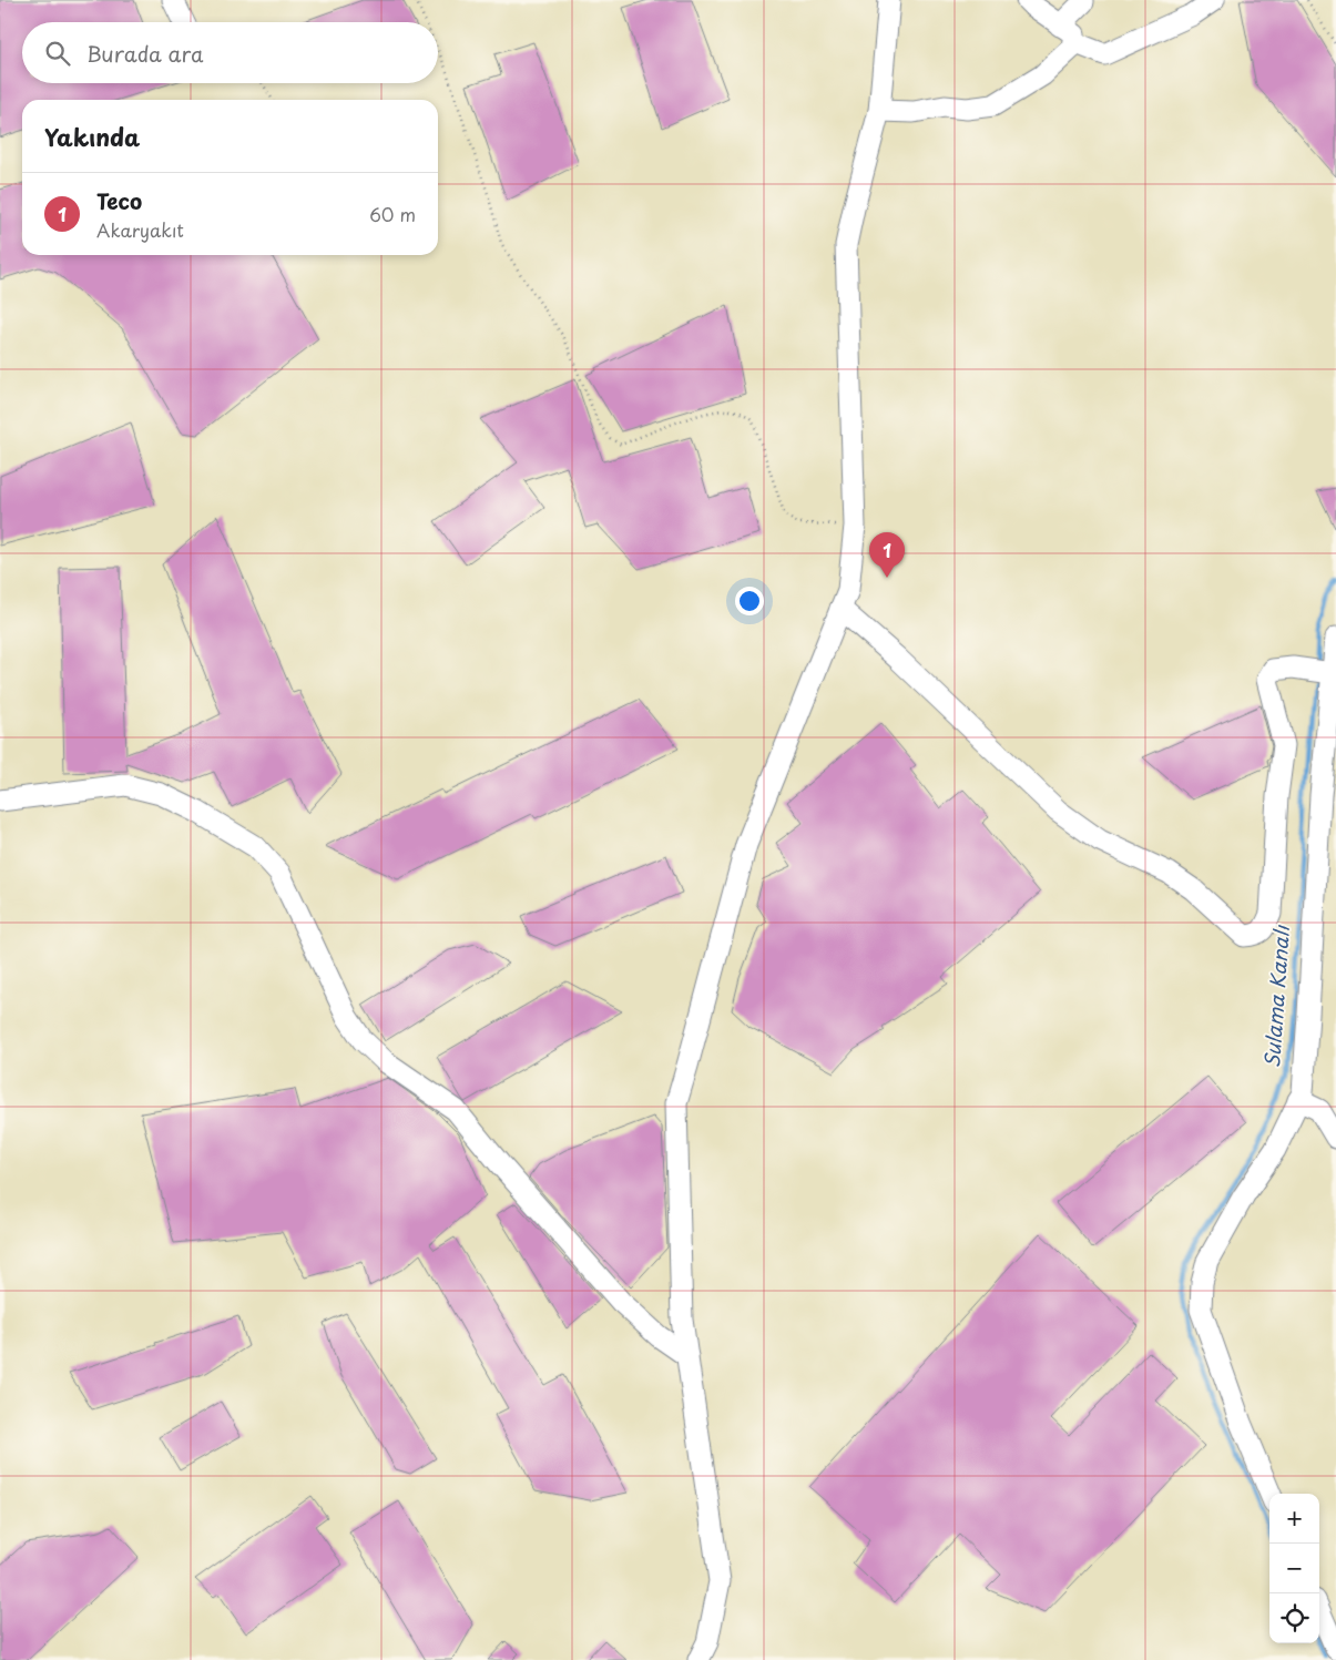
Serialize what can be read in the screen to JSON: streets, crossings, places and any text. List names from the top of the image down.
{
  "water": ["Sulama Kanalı"],
  "page": {
    "search": "Burada ara",
    "heading": "Yakında",
    "list": [
      {
        "mark": "1",
        "name": "Teco",
        "note": "Akaryakıt",
        "value": "60 m"
      }
    ],
    "pins": "1",
    "map_buttons": ["+", "−"]
  }
}
